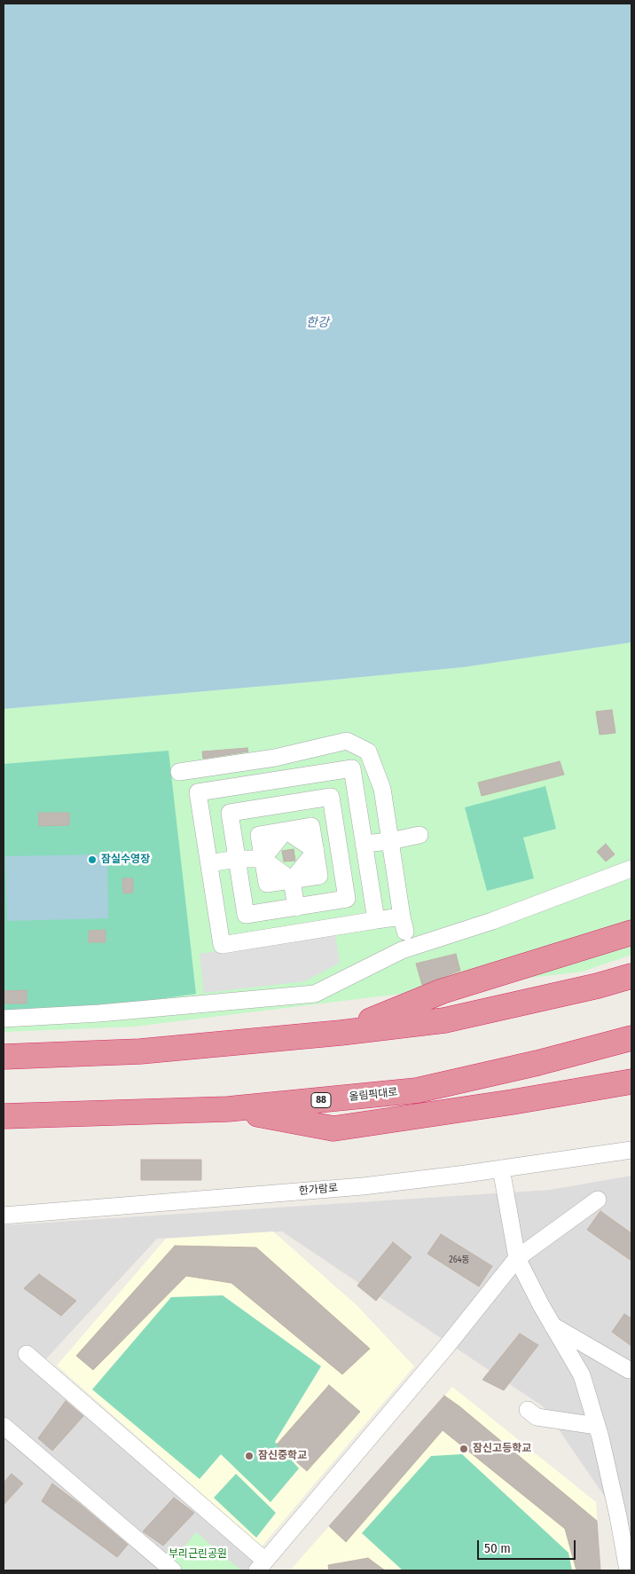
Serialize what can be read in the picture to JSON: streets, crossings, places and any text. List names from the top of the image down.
{
  "streets": {
    "highway": ["올림픽대로", "88"],
    "street": ["한가람로"]
  },
  "water": ["한강"],
  "parks": ["부리근린공원"],
  "places": ["잠실수영장", "잠신고등학교", "잠신중학교"],
  "house_numbers": ["264동"],
  "scale_bar": "50 m"
}
